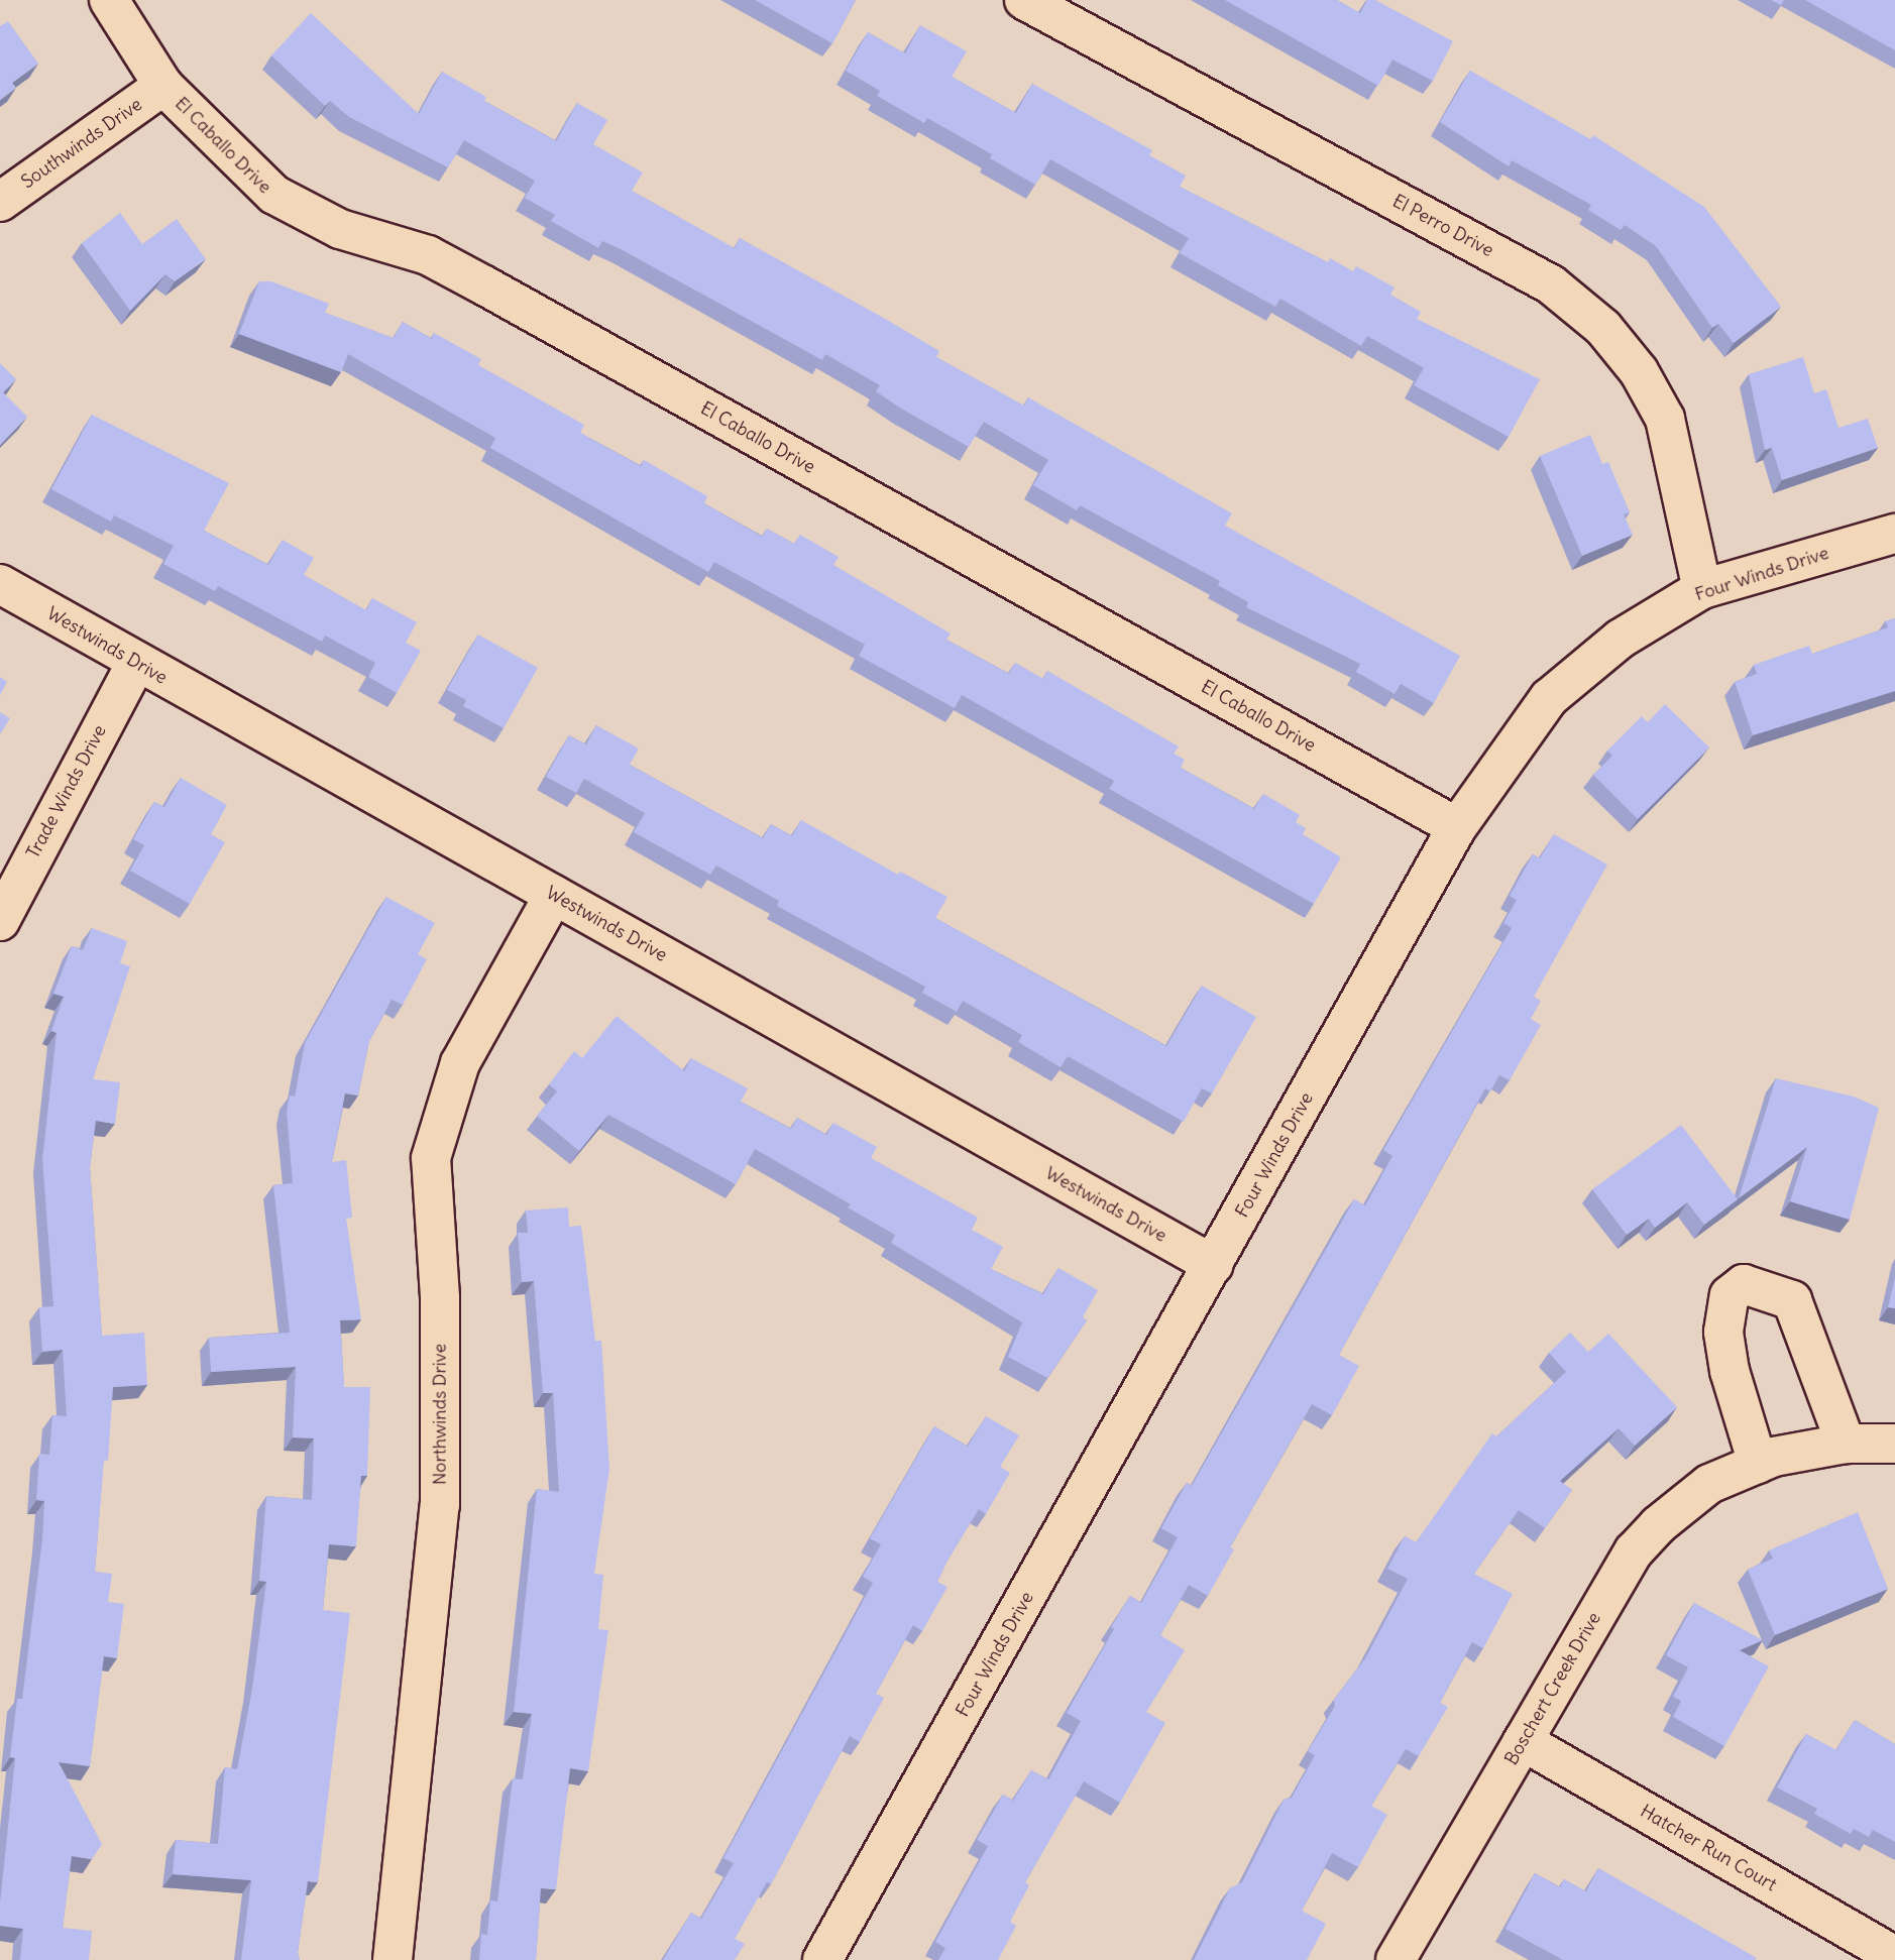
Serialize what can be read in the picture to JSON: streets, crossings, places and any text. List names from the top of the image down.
{
  "streets": {
    "street": [
      "Southwinds Drive",
      "El Caballo Drive",
      "El Perro Drive",
      "Four Winds Drive",
      "Westwinds Drive",
      "Trade Winds Drive",
      "Northwinds Drive",
      "Boschert Creek Drive",
      "Hatcher Run Court"
    ]
  },
  "crossings": [
    ["Southwinds Drive", "El Caballo Drive"],
    ["El Caballo Drive", "Four Winds Drive"],
    ["El Perro Drive", "Four Winds Drive"],
    ["Four Winds Drive", "Westwinds Drive"],
    ["Westwinds Drive", "Trade Winds Drive"],
    ["Westwinds Drive", "Northwinds Drive"],
    ["Boschert Creek Drive", "Hatcher Run Court"]
  ]
}
